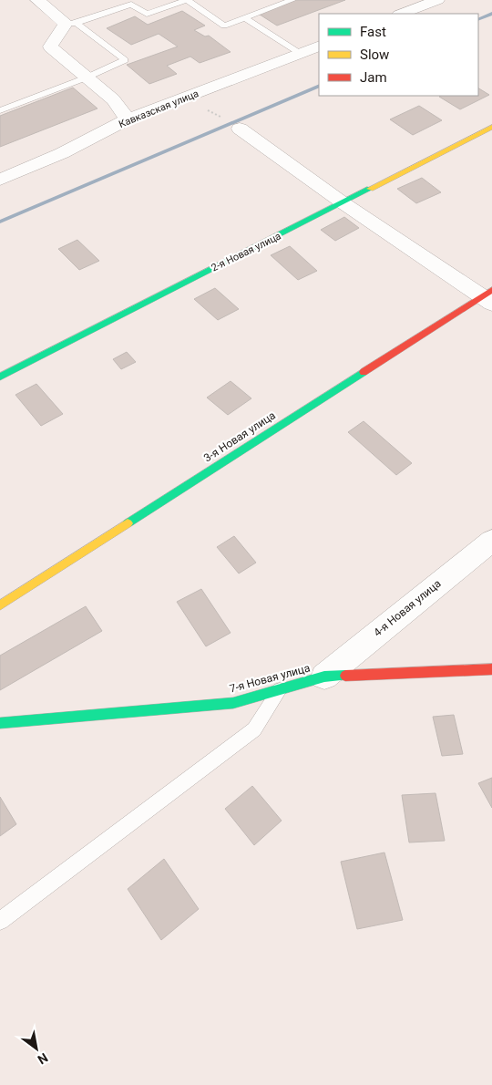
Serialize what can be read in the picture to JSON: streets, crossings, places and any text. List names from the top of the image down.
{
  "streets": {
    "street": [
      "Кавказская улица",
      "2-я Новая улица",
      "3-я Новая улица",
      "4-я Новая улица",
      "7-я Новая улица"
    ]
  },
  "crossings": [
    ["4-я Новая улица", "7-я Новая улица"]
  ],
  "legend": ["Fast", "Slow", "Jam"],
  "north": "bottom right"
}
